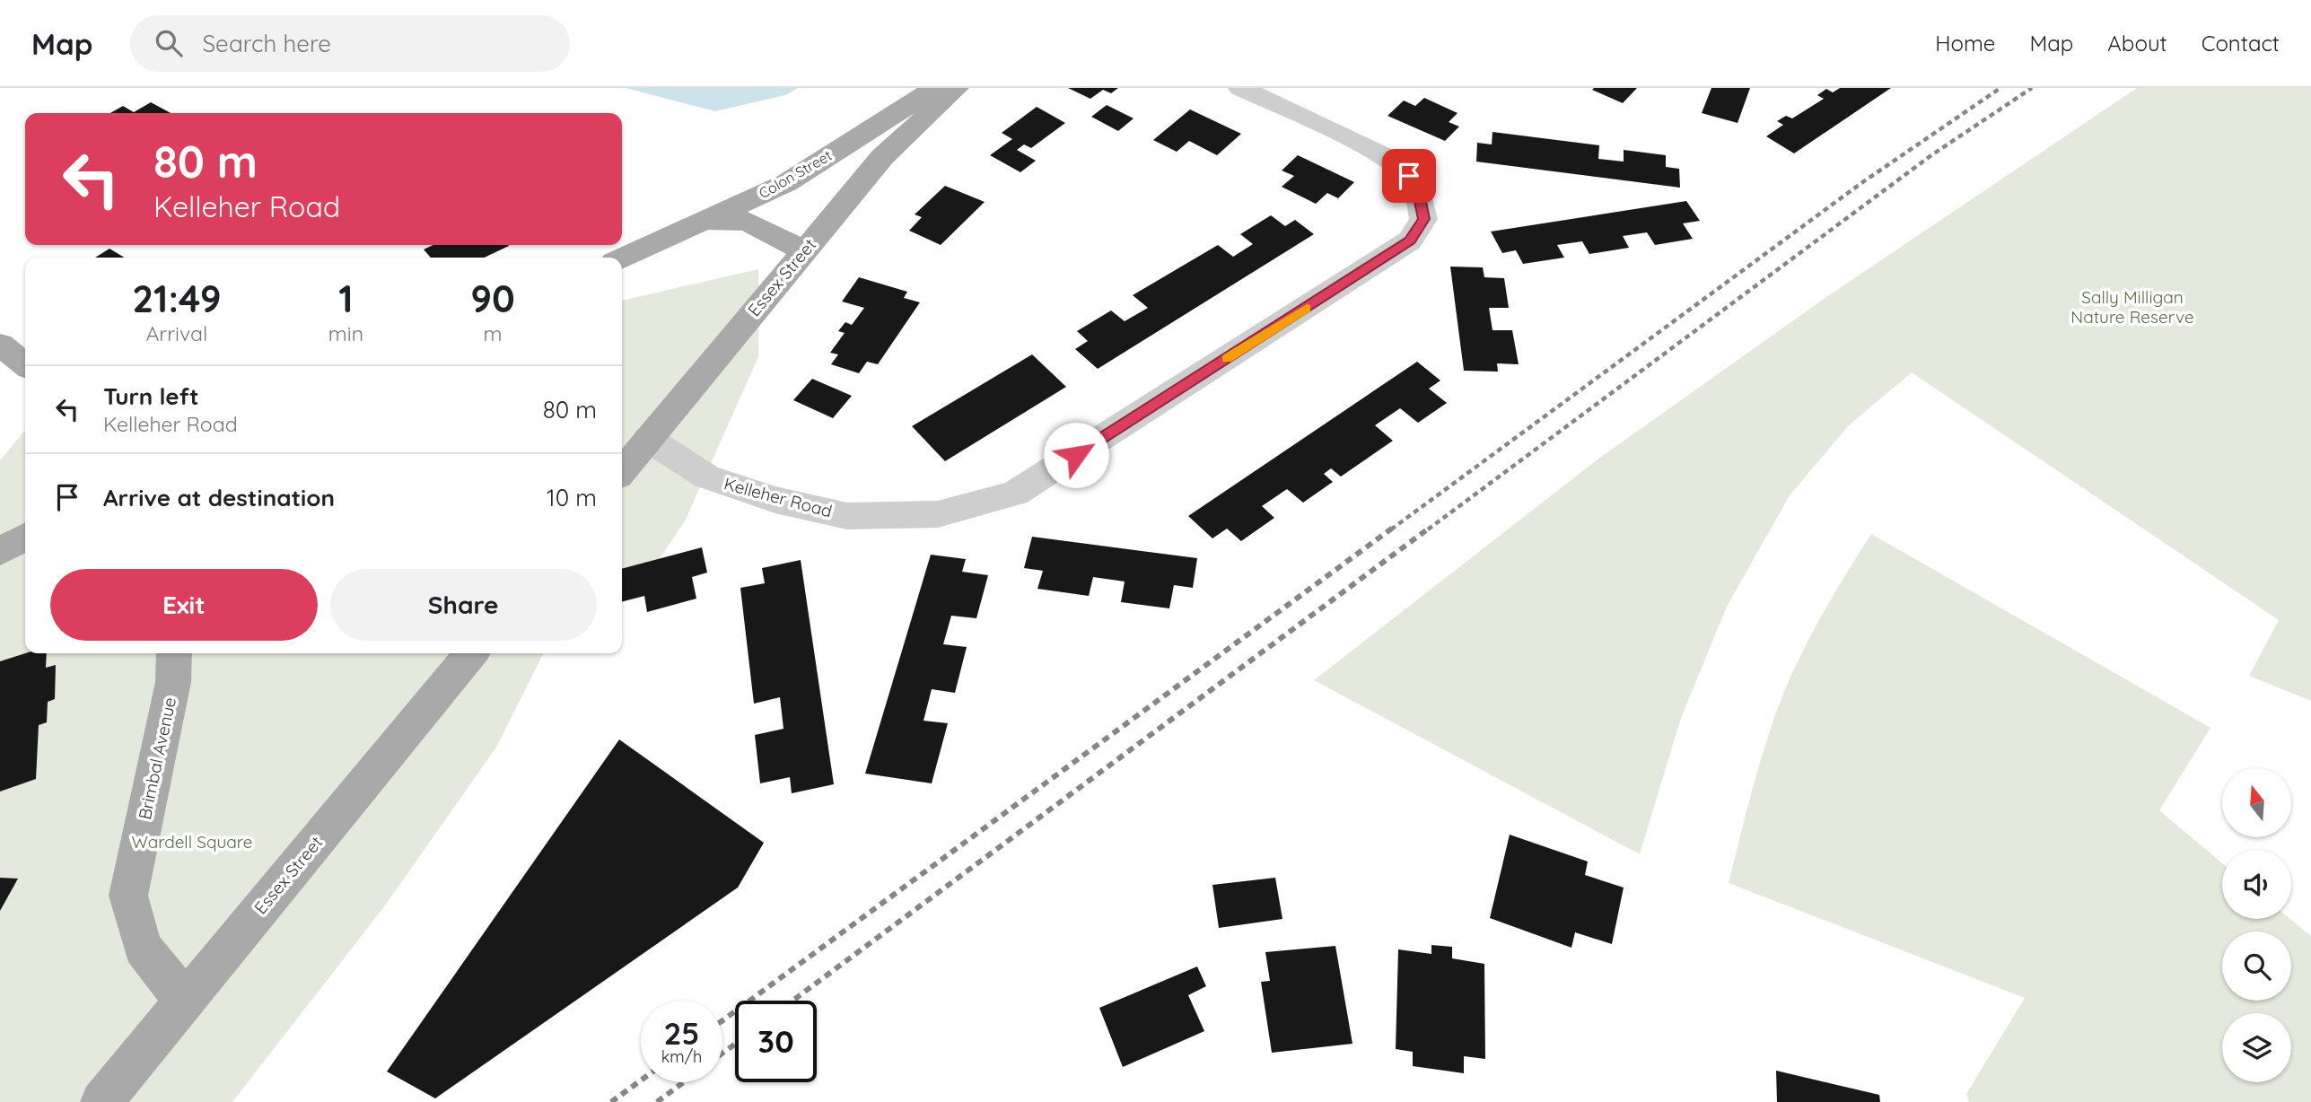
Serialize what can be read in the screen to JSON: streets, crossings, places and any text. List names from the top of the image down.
{
  "streets": {
    "main road": ["Colon Street", "Essex Street", "Brimbal Avenue"],
    "street": ["Kelleher Road"]
  },
  "crossings": [
    ["Essex Street", "Kelleher Road"],
    ["Essex Street", "Brimbal Avenue"]
  ],
  "parks": ["Sally Milligan Nature Reserve", "Wardell Square"],
  "north": "top",
  "page": {
    "header": "Map",
    "search": "Search here",
    "nav": [
      "Home",
      "Map",
      "About",
      "Contact"
    ],
    "turn": ["80 m", "Kelleher Road"],
    "eta": [
      "21:49",
      "Arrival",
      "1",
      "min",
      "90",
      "m"
    ],
    "list": [
      {
        "name": "Turn left",
        "note": "Kelleher Road",
        "value": "80 m"
      },
      {
        "name": "Arrive at destination",
        "value": "10 m"
      }
    ],
    "buttons": ["Exit", "Share"],
    "speed": "25 km/h",
    "limit": "30"
  }
}
